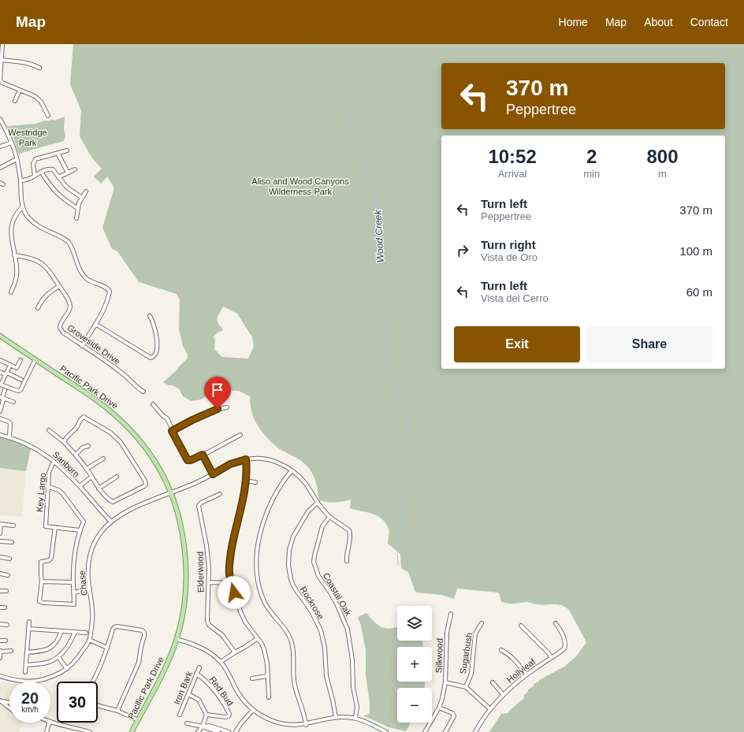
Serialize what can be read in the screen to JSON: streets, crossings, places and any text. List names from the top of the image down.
{
  "streets": {
    "main road": ["Pacific Park Drive"],
    "street": [
      "Groveside Drive",
      "Sanborn",
      "Key Largo",
      "Elderwood",
      "Chase",
      "Coastal Oak",
      "Rockrose",
      "Sugarbush",
      "Silkwood",
      "Hollyleaf",
      "Iron Bark",
      "Red Bud"
    ]
  },
  "crossings": [
    ["Pacific Park Drive", "Chase"],
    ["Sanborn", "Key Largo"],
    ["Sanborn", "Chase"],
    ["Chase", "Coastal Oak"],
    ["Chase", "Rockrose"],
    ["Iron Bark", "Red Bud"]
  ],
  "water": ["Wood Creek"],
  "parks": ["Westridge Park", "Aliso and Wood Canyons Wilderness Park"],
  "page": {
    "header": "Map",
    "nav": [
      "Home",
      "Map",
      "About",
      "Contact"
    ],
    "turn": ["370 m", "Peppertree"],
    "eta": [
      "10:52",
      "Arrival",
      "2",
      "min",
      "800",
      "m"
    ],
    "list": [
      {
        "name": "Turn left",
        "note": "Peppertree",
        "value": "370 m"
      },
      {
        "name": "Turn right",
        "note": "Vista de Oro",
        "value": "100 m"
      },
      {
        "name": "Turn left",
        "note": "Vista del Cerro",
        "value": "60 m"
      }
    ],
    "buttons": ["Exit", "Share"],
    "map_buttons": ["+", "−"],
    "speed": "20 km/h",
    "limit": "30"
  }
}
